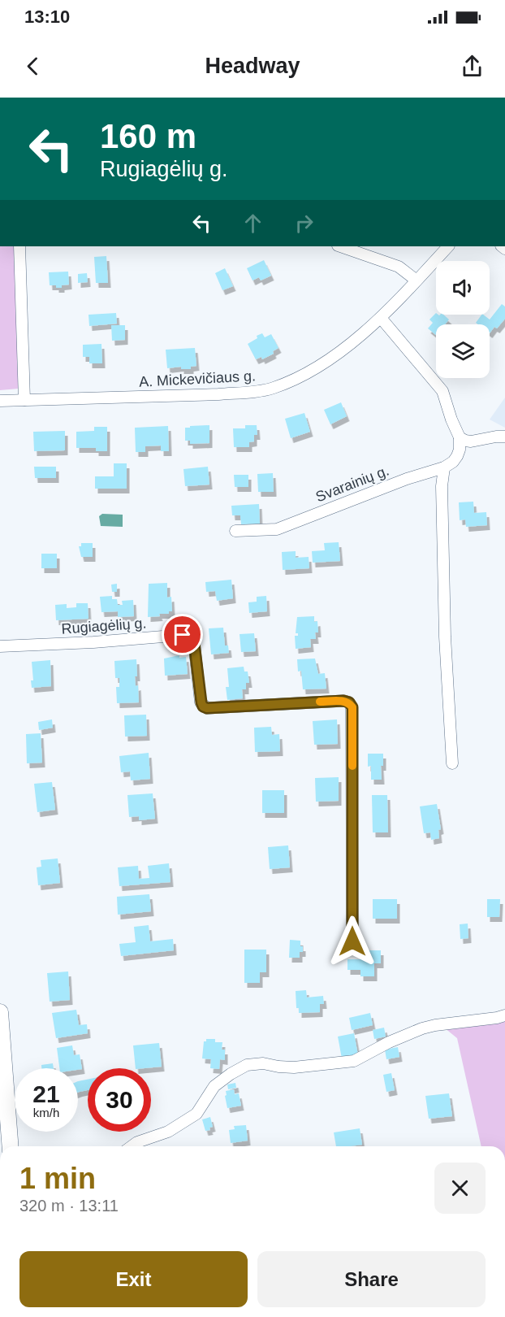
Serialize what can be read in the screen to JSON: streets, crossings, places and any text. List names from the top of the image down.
{
  "streets": {
    "street": ["A. Mickevičiaus g.", "Svarainių g.", "Rugiagėlių g."]
  },
  "page": {
    "status": "13:10",
    "header": "Headway",
    "turn": ["160 m", "Rugiagėlių g."],
    "speed": "21 km/h",
    "limit": "30",
    "heading": ["1 min", "320 m · 13:11"],
    "buttons": ["Exit", "Share"]
  }
}
